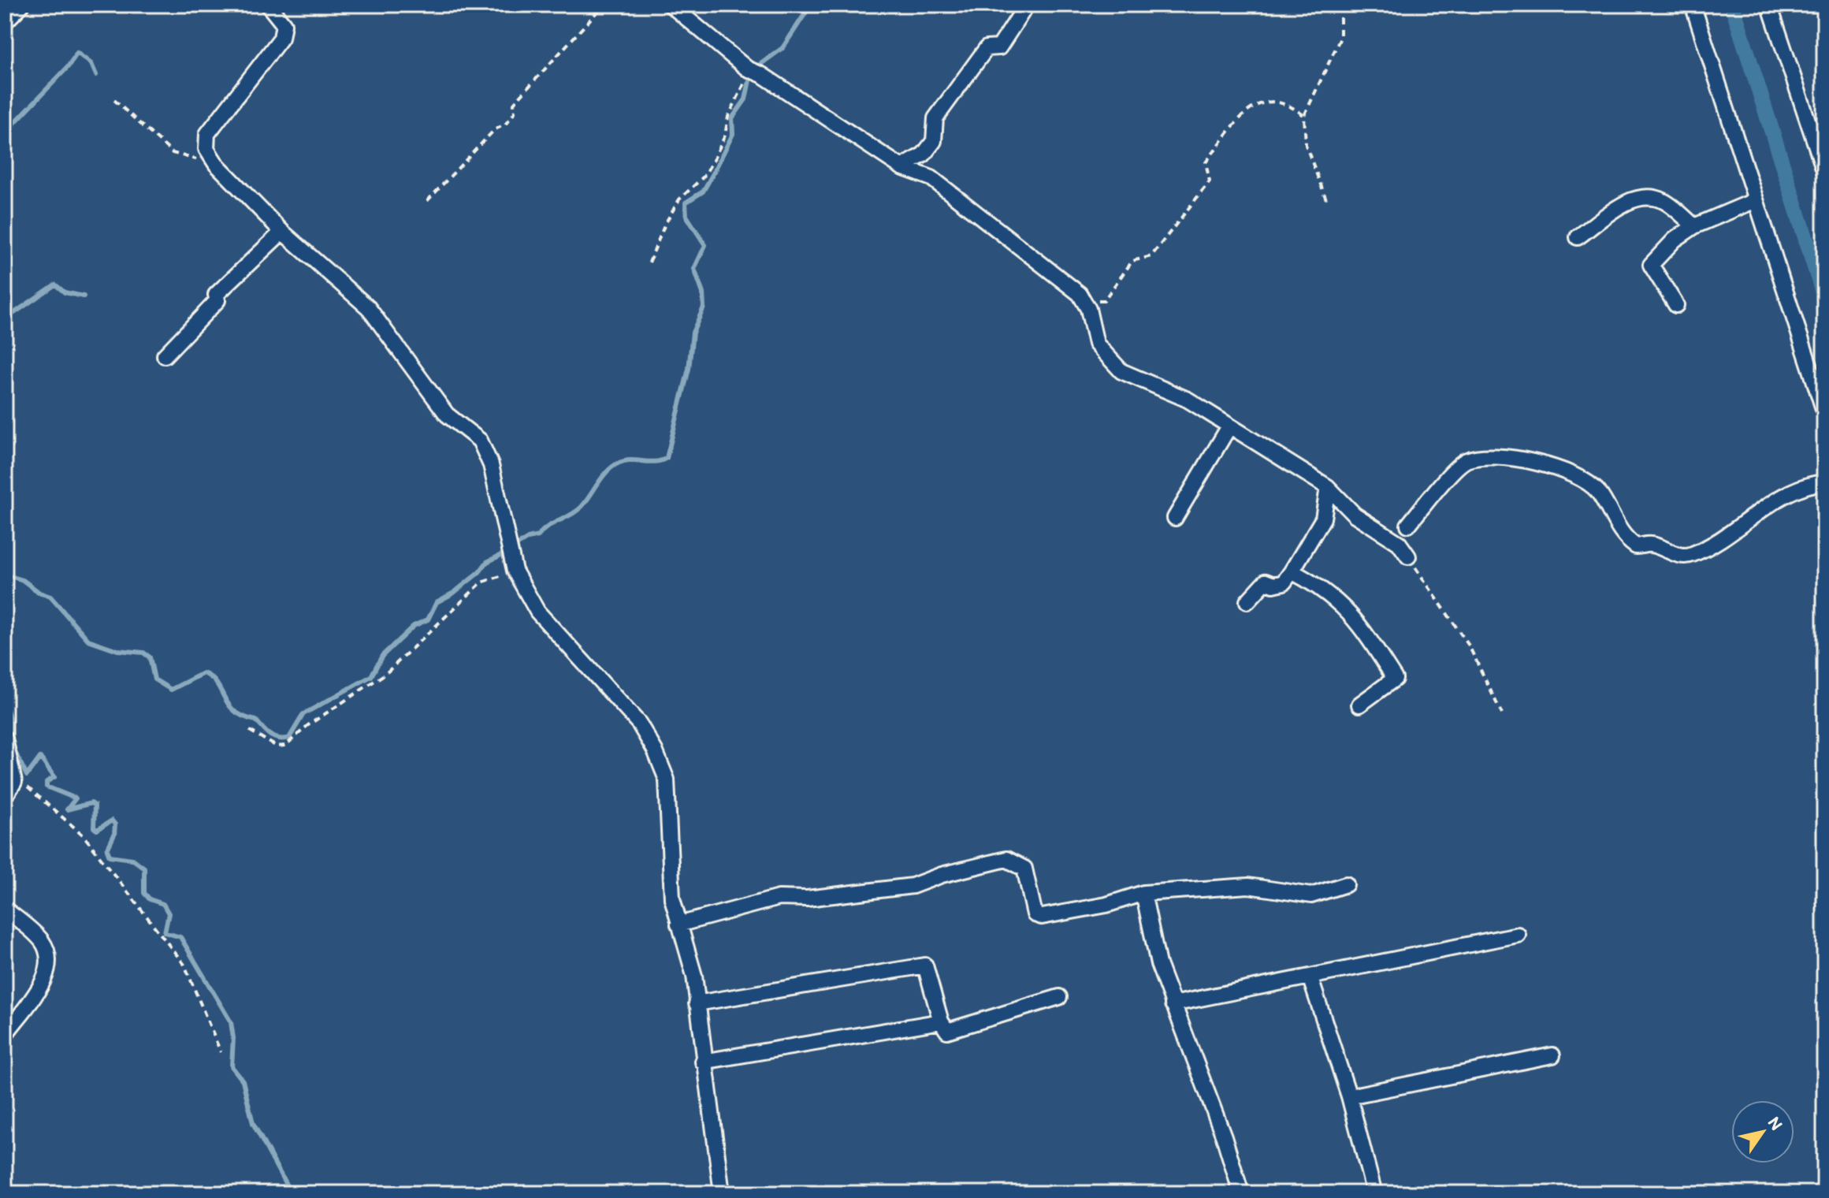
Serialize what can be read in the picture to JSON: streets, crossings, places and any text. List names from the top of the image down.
{
  "north": "top right"
}
